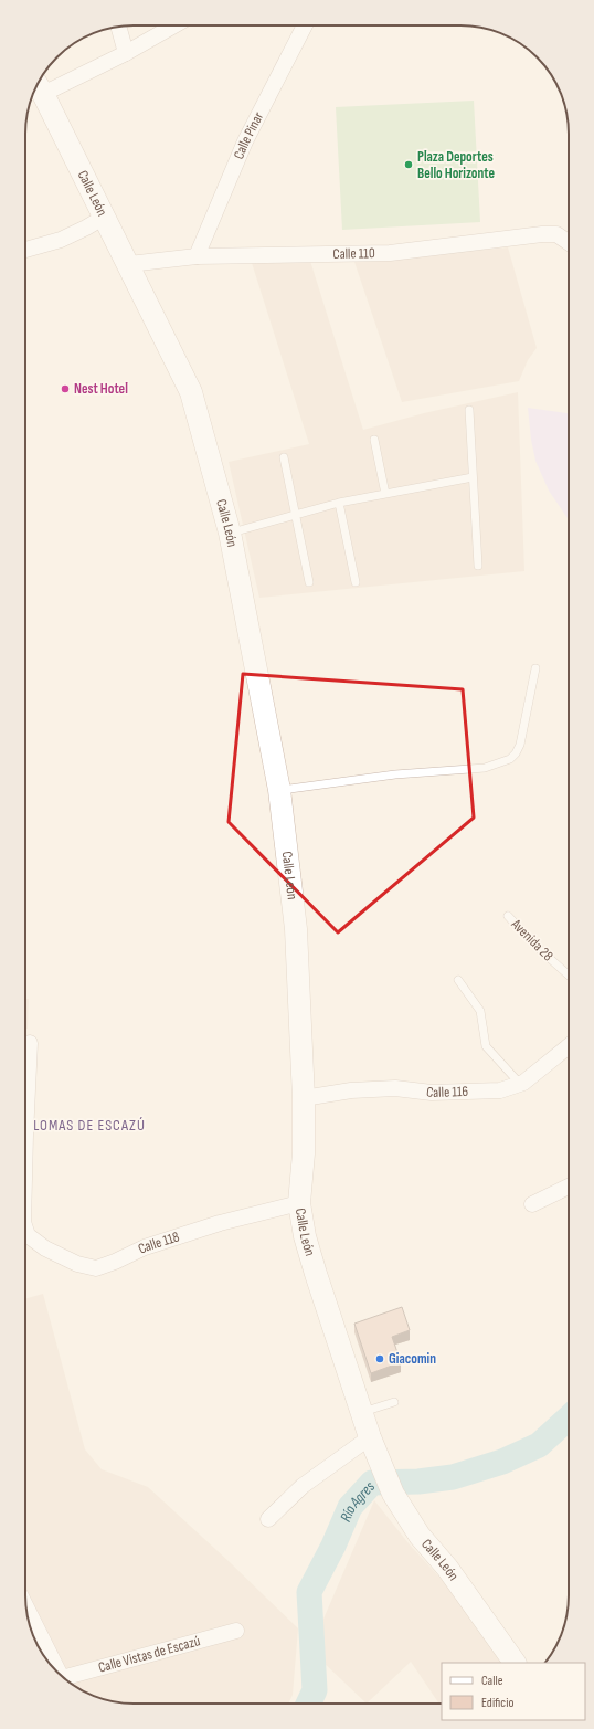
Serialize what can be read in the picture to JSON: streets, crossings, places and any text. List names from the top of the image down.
{
  "streets": {
    "main road": ["Calle León"],
    "street": [
      "Calle Pinar",
      "Calle 110",
      "Calle 116",
      "Calle 118",
      "Calle Vistas de Escazú"
    ],
    "lane": ["Avenida 28"]
  },
  "crossings": [
    ["Calle Pinar", "Calle 110"],
    ["Calle León", "Calle 110"],
    ["Calle León", "Calle 116"],
    ["Calle León", "Calle 118"]
  ],
  "districts": ["LOMAS DE ESCAZÚ"],
  "water": ["Río Agres"],
  "places": ["Plaza Deportes Bello Horizonte", "Nest Hotel", "Giacomin"],
  "legend": ["Calle", "Edificio"]
}
